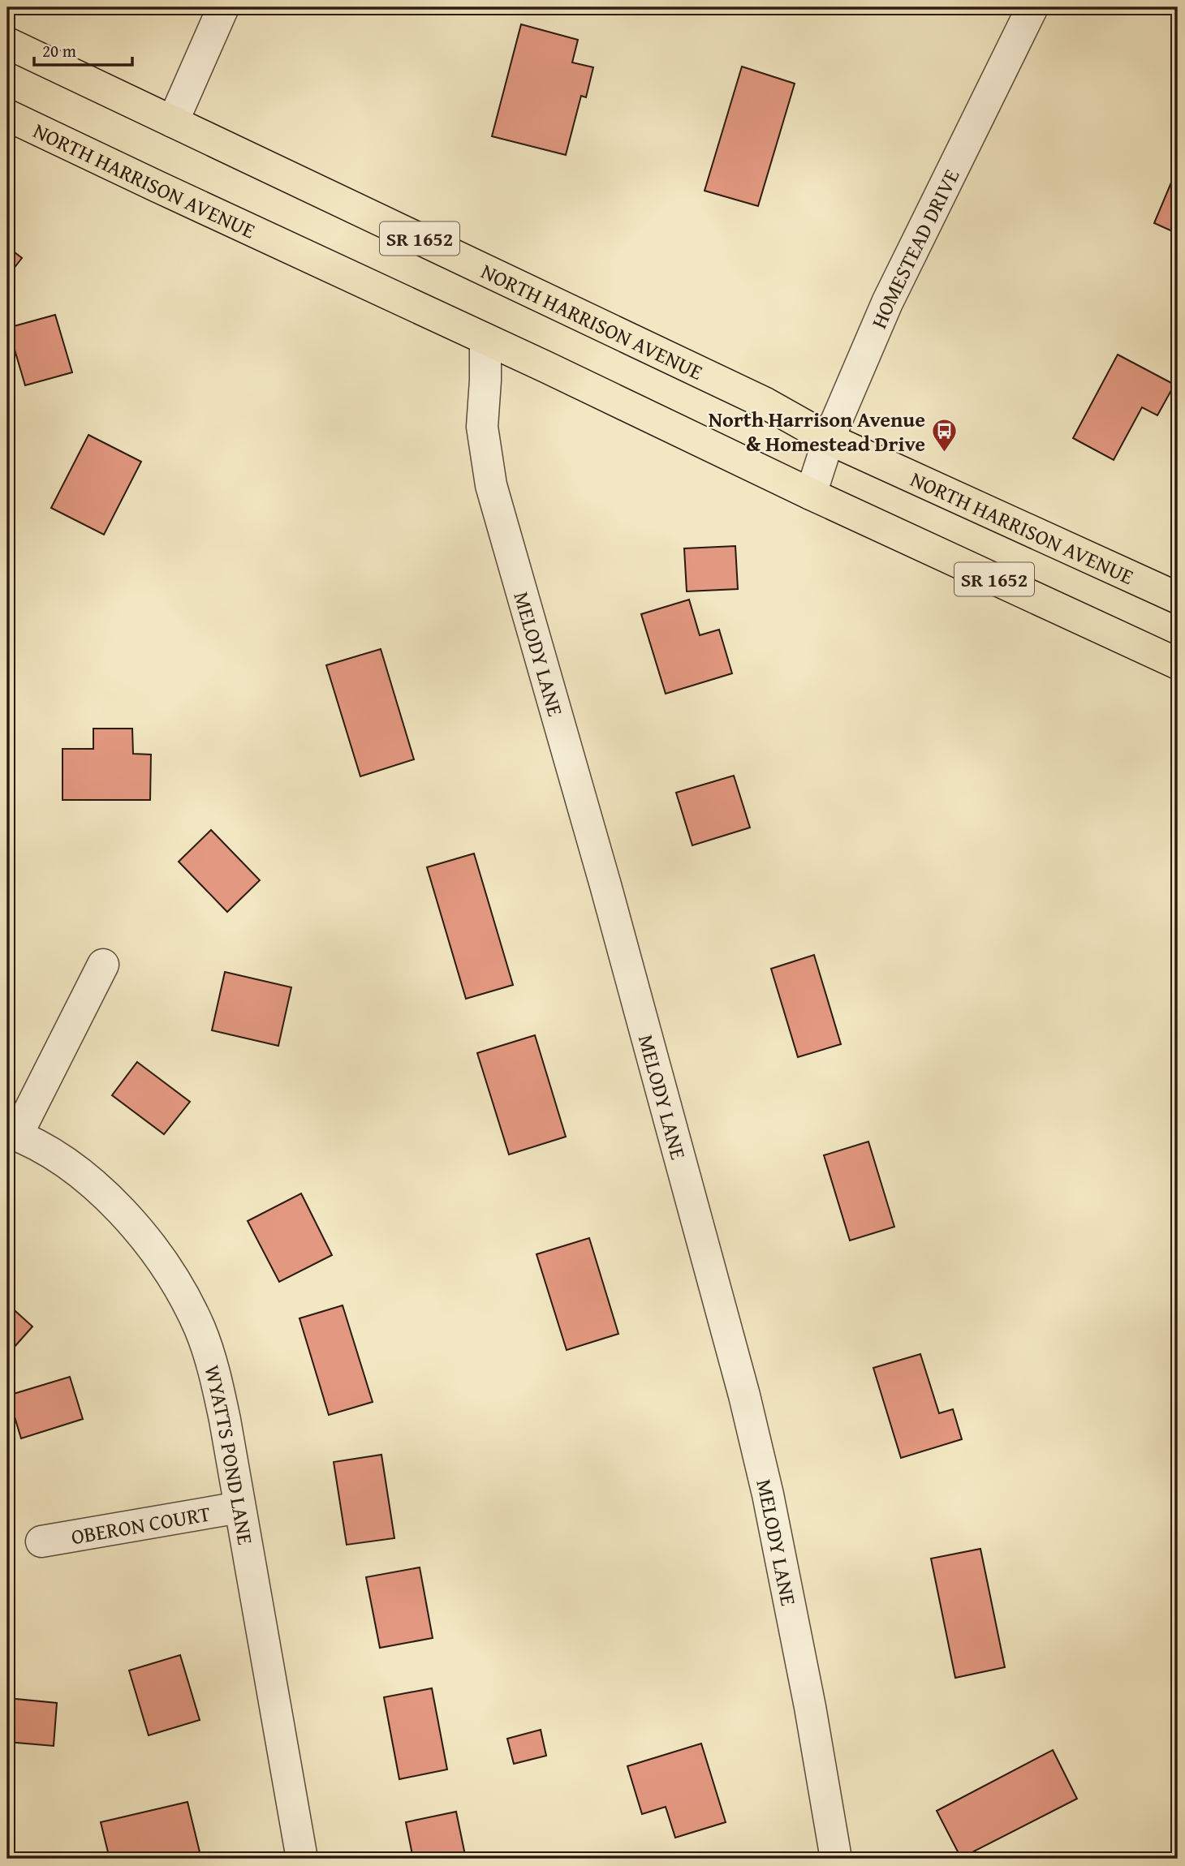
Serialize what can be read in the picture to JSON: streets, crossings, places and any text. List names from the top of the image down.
{
  "streets": {
    "main road": ["NORTH HARRISON AVENUE", "SR 1652"],
    "street": [
      "HOMESTEAD DRIVE",
      "MELODY LANE",
      "WYATTS POND LANE",
      "OBERON COURT"
    ]
  },
  "crossings": [
    ["NORTH HARRISON AVENUE", "HOMESTEAD DRIVE"],
    ["NORTH HARRISON AVENUE", "MELODY LANE"],
    ["WYATTS POND LANE", "OBERON COURT"]
  ],
  "places": {
    "bus stop": ["North Harrison Avenue & Homestead Drive"]
  },
  "scale_bar": "20 m"
}
